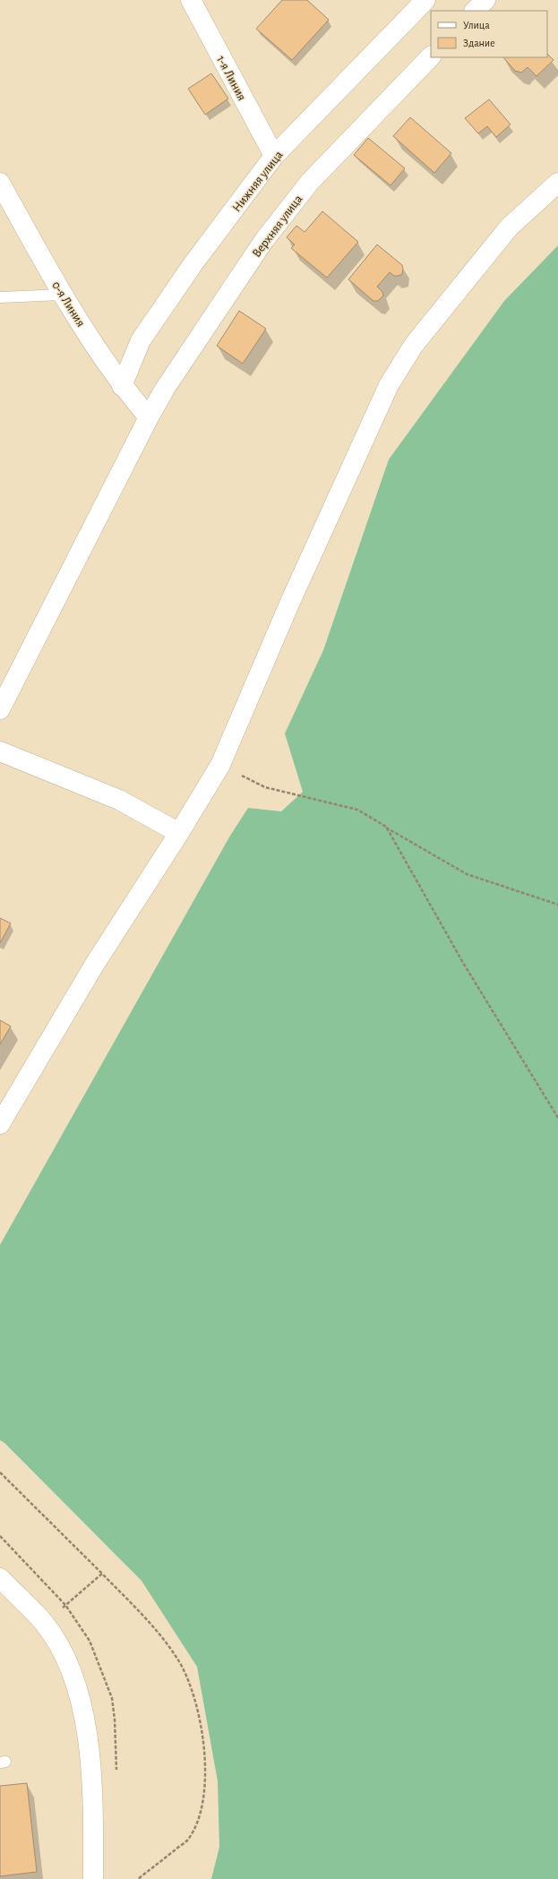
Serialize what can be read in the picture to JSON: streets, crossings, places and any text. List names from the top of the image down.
{
  "streets": {
    "street": [
      "1-я Линия",
      "Нижняя улица",
      "Верхняя улица",
      "0-я Линия"
    ]
  },
  "crossings": [
    ["1-я Линия", "Нижняя улица"],
    ["Нижняя улица", "0-я Линия"],
    ["Верхняя улица", "0-я Линия"]
  ],
  "legend": ["Улица", "Здание"]
}
